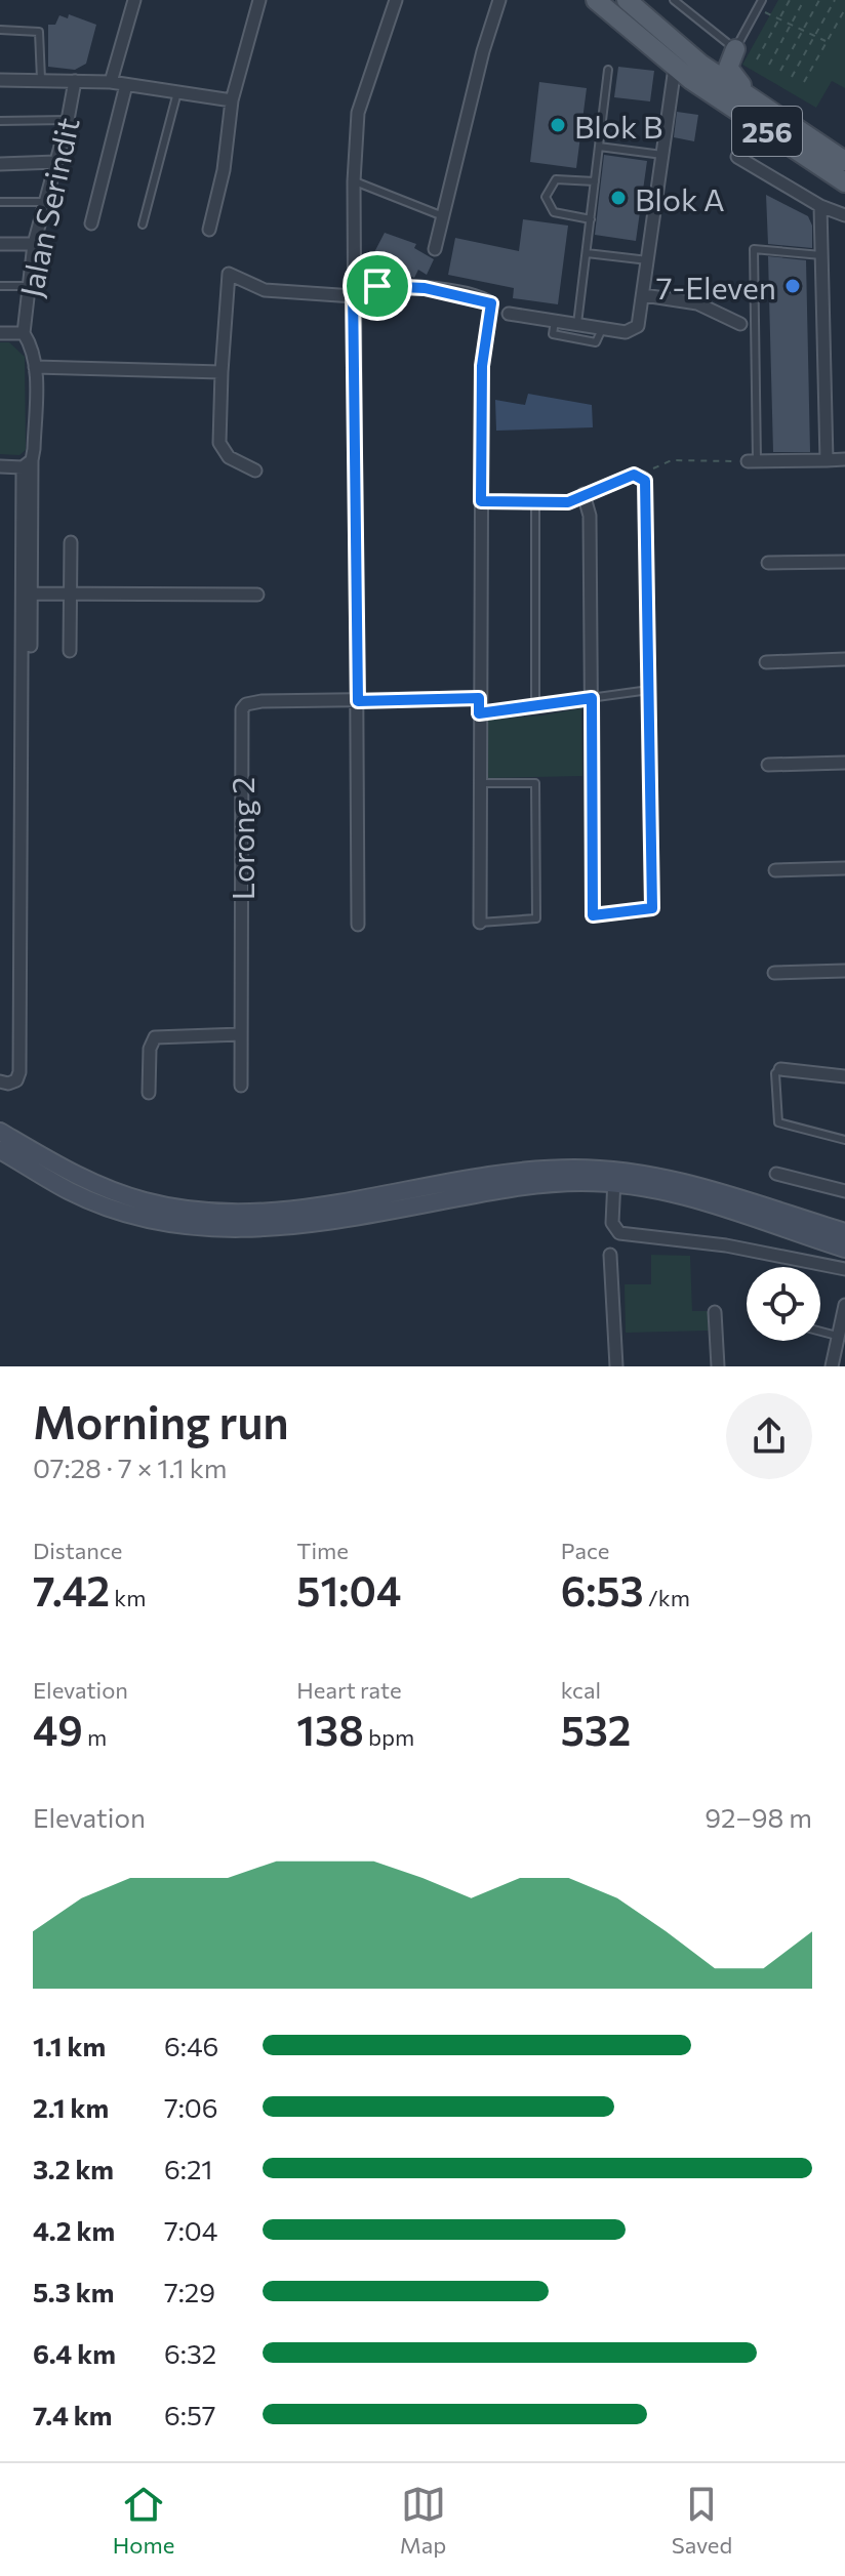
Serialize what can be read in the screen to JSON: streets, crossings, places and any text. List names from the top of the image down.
{
  "streets": {
    "main road": ["256"],
    "street": ["Jalan Serindit", "Lorong 2"]
  },
  "places": ["Blok B", "Blok A", "7-Eleven"],
  "page": {
    "heading": ["Morning run", "07:28 · 7 × 1.1 km"],
    "stats": [
      ["Distance", "7.42 km"],
      ["Time", "51:04"],
      ["Pace", "6:53 /km"],
      ["Elevation", "49 m"],
      ["Heart rate", "138 bpm"],
      ["kcal", "532"]
    ],
    "chart": ["Elevation", "92–98 m"],
    "list": [
      {
        "name": "1.1 km",
        "note": "6:46"
      },
      {
        "name": "2.1 km",
        "note": "7:06"
      },
      {
        "name": "3.2 km",
        "note": "6:21"
      },
      {
        "name": "4.2 km",
        "note": "7:04"
      },
      {
        "name": "5.3 km",
        "note": "7:29"
      },
      {
        "name": "6.4 km",
        "note": "6:32"
      },
      {
        "name": "7.4 km",
        "note": "6:57"
      }
    ],
    "tabs": ["Home", "Map", "Saved"]
  }
}
